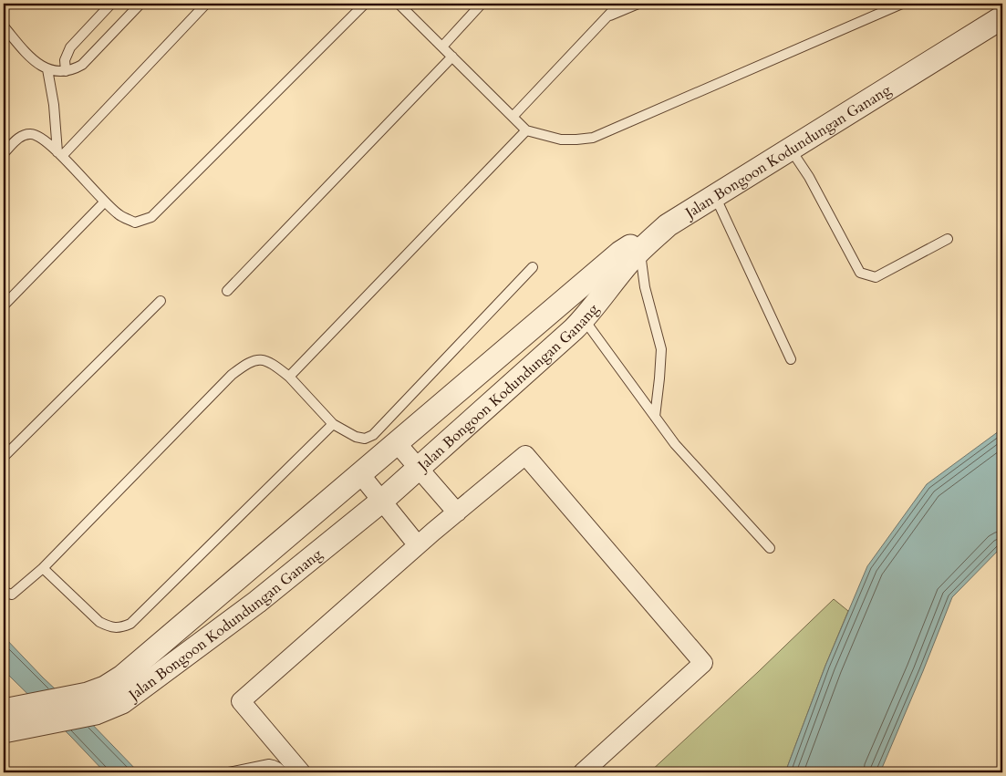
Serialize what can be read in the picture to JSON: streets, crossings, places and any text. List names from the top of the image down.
{
  "streets": {
    "street": ["Jalan Bongoon Kodundungan Ganang"]
  }
}
